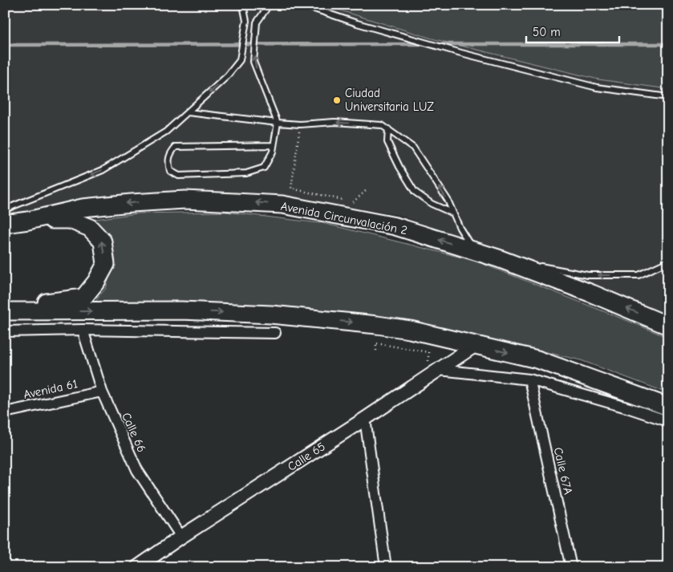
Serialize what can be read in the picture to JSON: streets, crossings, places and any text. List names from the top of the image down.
{
  "streets": {
    "highway": ["Avenida Circunvalación 2"],
    "street": [
      "Avenida 61",
      "Calle 66",
      "Calle 65",
      "Calle 67A"
    ]
  },
  "crossings": [
    ["Avenida 61", "Calle 66"],
    ["Calle 66", "Calle 65"]
  ],
  "places": ["Ciudad Universitaria LUZ"],
  "scale_bar": "50 m"
}
